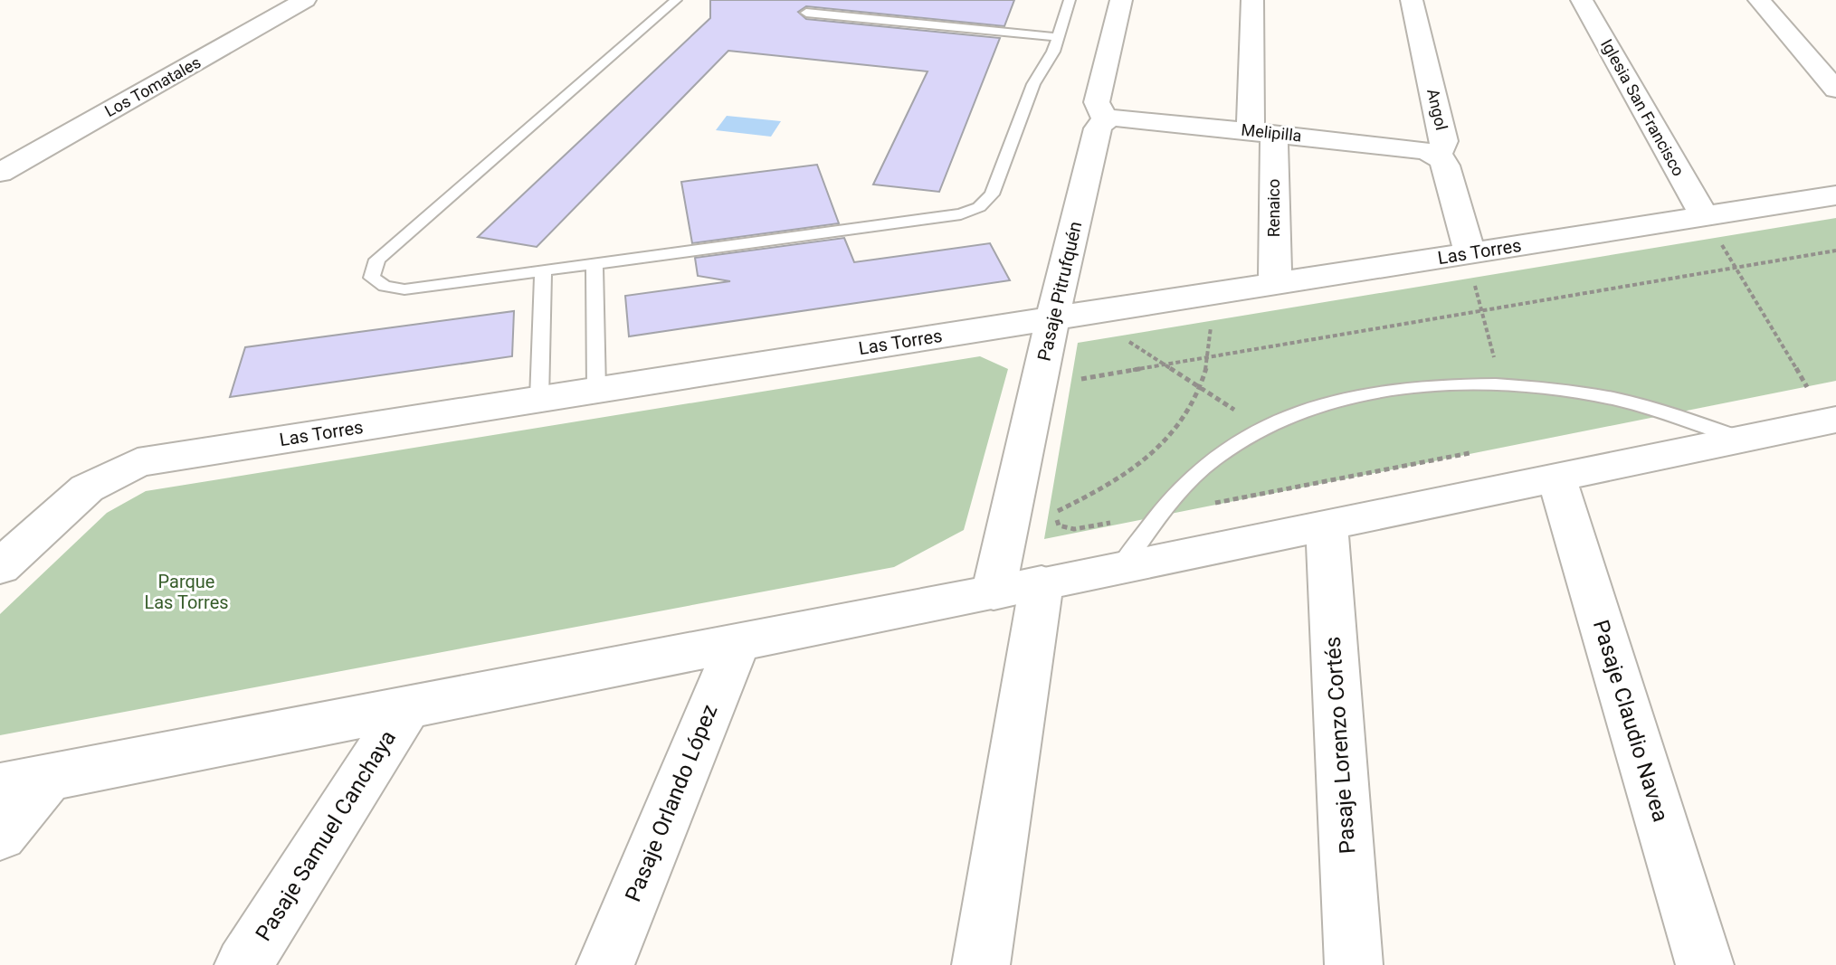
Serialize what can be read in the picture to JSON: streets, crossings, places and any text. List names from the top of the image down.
{
  "streets": {
    "street": [
      "Los Tomatales",
      "Iglesia San Francisco",
      "Angol",
      "Melipilla",
      "Renaico",
      "Las Torres",
      "Pasaje Pitrufquén",
      "Pasaje Claudio Navea",
      "Pasaje Lorenzo Cortés",
      "Pasaje Orlando López",
      "Pasaje Samuel Canchaya"
    ]
  },
  "crossings": [
    ["Iglesia San Francisco", "Las Torres"],
    ["Angol", "Melipilla"],
    ["Angol", "Las Torres"],
    ["Melipilla", "Renaico"],
    ["Melipilla", "Pasaje Pitrufquén"],
    ["Renaico", "Las Torres"],
    ["Las Torres", "Pasaje Pitrufquén"]
  ],
  "parks": ["Parque Las Torres"]
}
